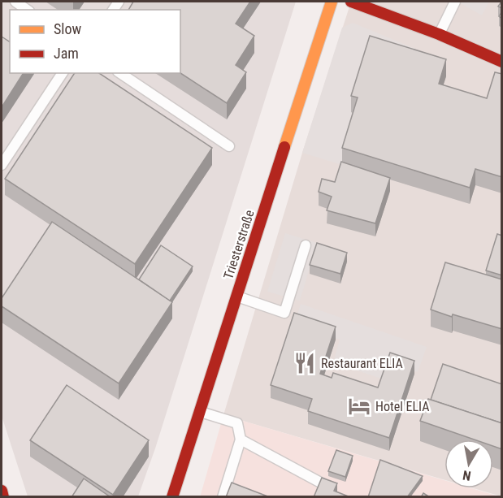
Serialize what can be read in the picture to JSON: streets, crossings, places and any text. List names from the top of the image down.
{
  "streets": {
    "main road": ["Triesterstraße"]
  },
  "places": {
    "restaurant": ["Restaurant ELIA"],
    "hotel": ["Hotel ELIA"]
  },
  "legend": ["Slow", "Jam"],
  "north": "bottom"
}
